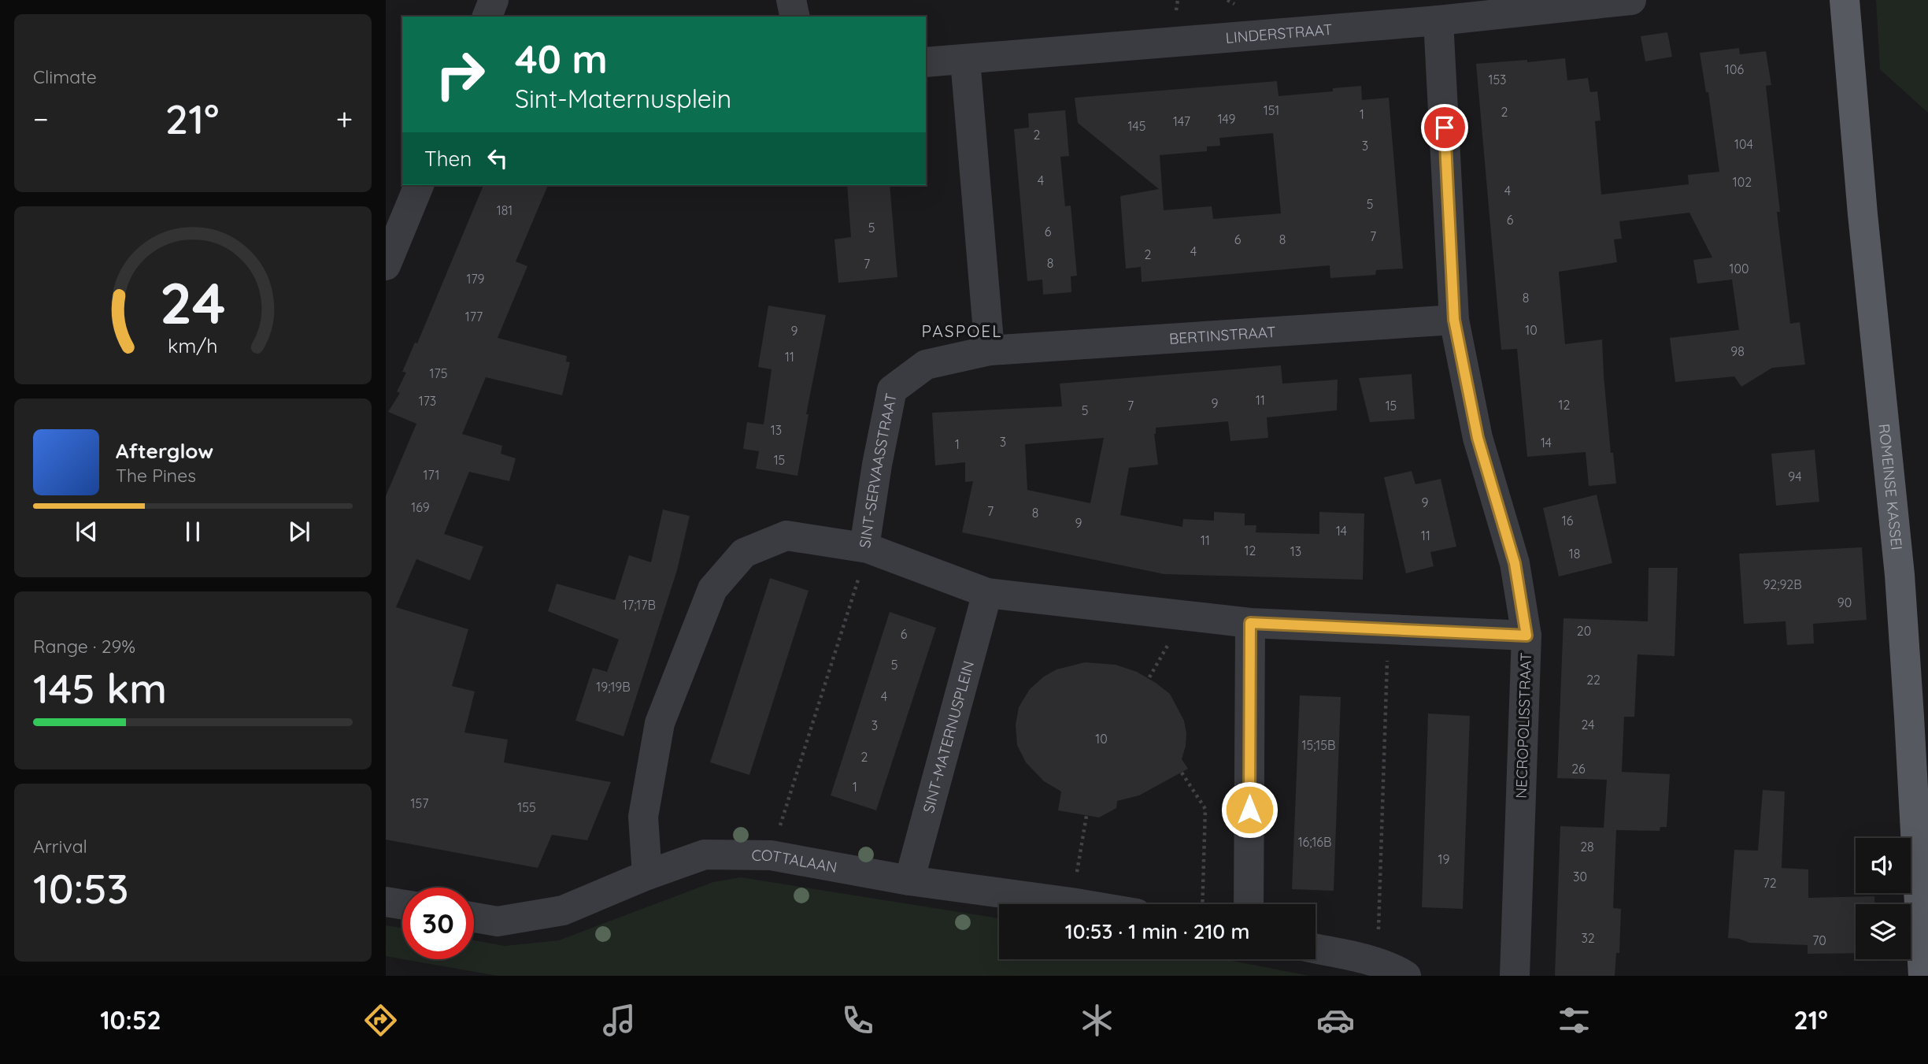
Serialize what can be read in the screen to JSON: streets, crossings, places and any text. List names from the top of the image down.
{
  "streets": {
    "main road": ["ROMEINSE KASSEI"],
    "street": [
      "LINDERSTRAAT",
      "BERTINSTRAAT",
      "SINT-SERVAASSTRAAT",
      "NECROPOLISSTRAAT",
      "SINT-MATERNUSPLEIN",
      "COTTALAAN"
    ]
  },
  "crossings": [
    ["LINDERSTRAAT", "NECROPOLISSTRAAT"],
    ["BERTINSTRAAT", "SINT-SERVAASSTRAAT"],
    ["BERTINSTRAAT", "NECROPOLISSTRAAT"],
    ["SINT-SERVAASSTRAAT", "COTTALAAN"],
    ["SINT-MATERNUSPLEIN", "COTTALAAN"]
  ],
  "districts": ["PASPOEL"],
  "house_numbers": [
    "106",
    "153",
    "151",
    "2",
    "1",
    "149",
    "147",
    "145",
    "2",
    "104",
    "3",
    "4",
    "102",
    "4",
    "5",
    "181",
    "6",
    "5",
    "6",
    "7",
    "6",
    "8",
    "4",
    "2",
    "8",
    "7",
    "100",
    "179",
    "8",
    "177",
    "10",
    "9",
    "98",
    "11",
    "175",
    "11",
    "173",
    "9",
    "12",
    "7",
    "15",
    "5",
    "13",
    "3",
    "14",
    "1",
    "15",
    "171",
    "94",
    "9",
    "169",
    "7",
    "8",
    "16",
    "9",
    "14",
    "11",
    "11",
    "12",
    "13",
    "18",
    "92;92B",
    "90",
    "17;17B",
    "20",
    "6",
    "5",
    "22",
    "19;19B",
    "4",
    "24",
    "3",
    "10",
    "15;15B",
    "2",
    "26",
    "1",
    "157",
    "155",
    "16;16B",
    "28",
    "19",
    "30",
    "72",
    "32",
    "70"
  ],
  "page": {
    "tile": [
      "Climate",
      ["Range · 29%", "145 km"],
      ["Arrival", "10:53"]
    ],
    "turn": ["40 m", "Sint-Maternusplein"],
    "heat": ["−", "21°", "+"],
    "then": "Then",
    "song": ["Afterglow", "The Pines"],
    "limit": "30",
    "trip": "10:53 · 1 min · 210 m",
    "tabs": ["10:52", "21°"],
    "gauge": ["24", "km/h"]
  }
}
